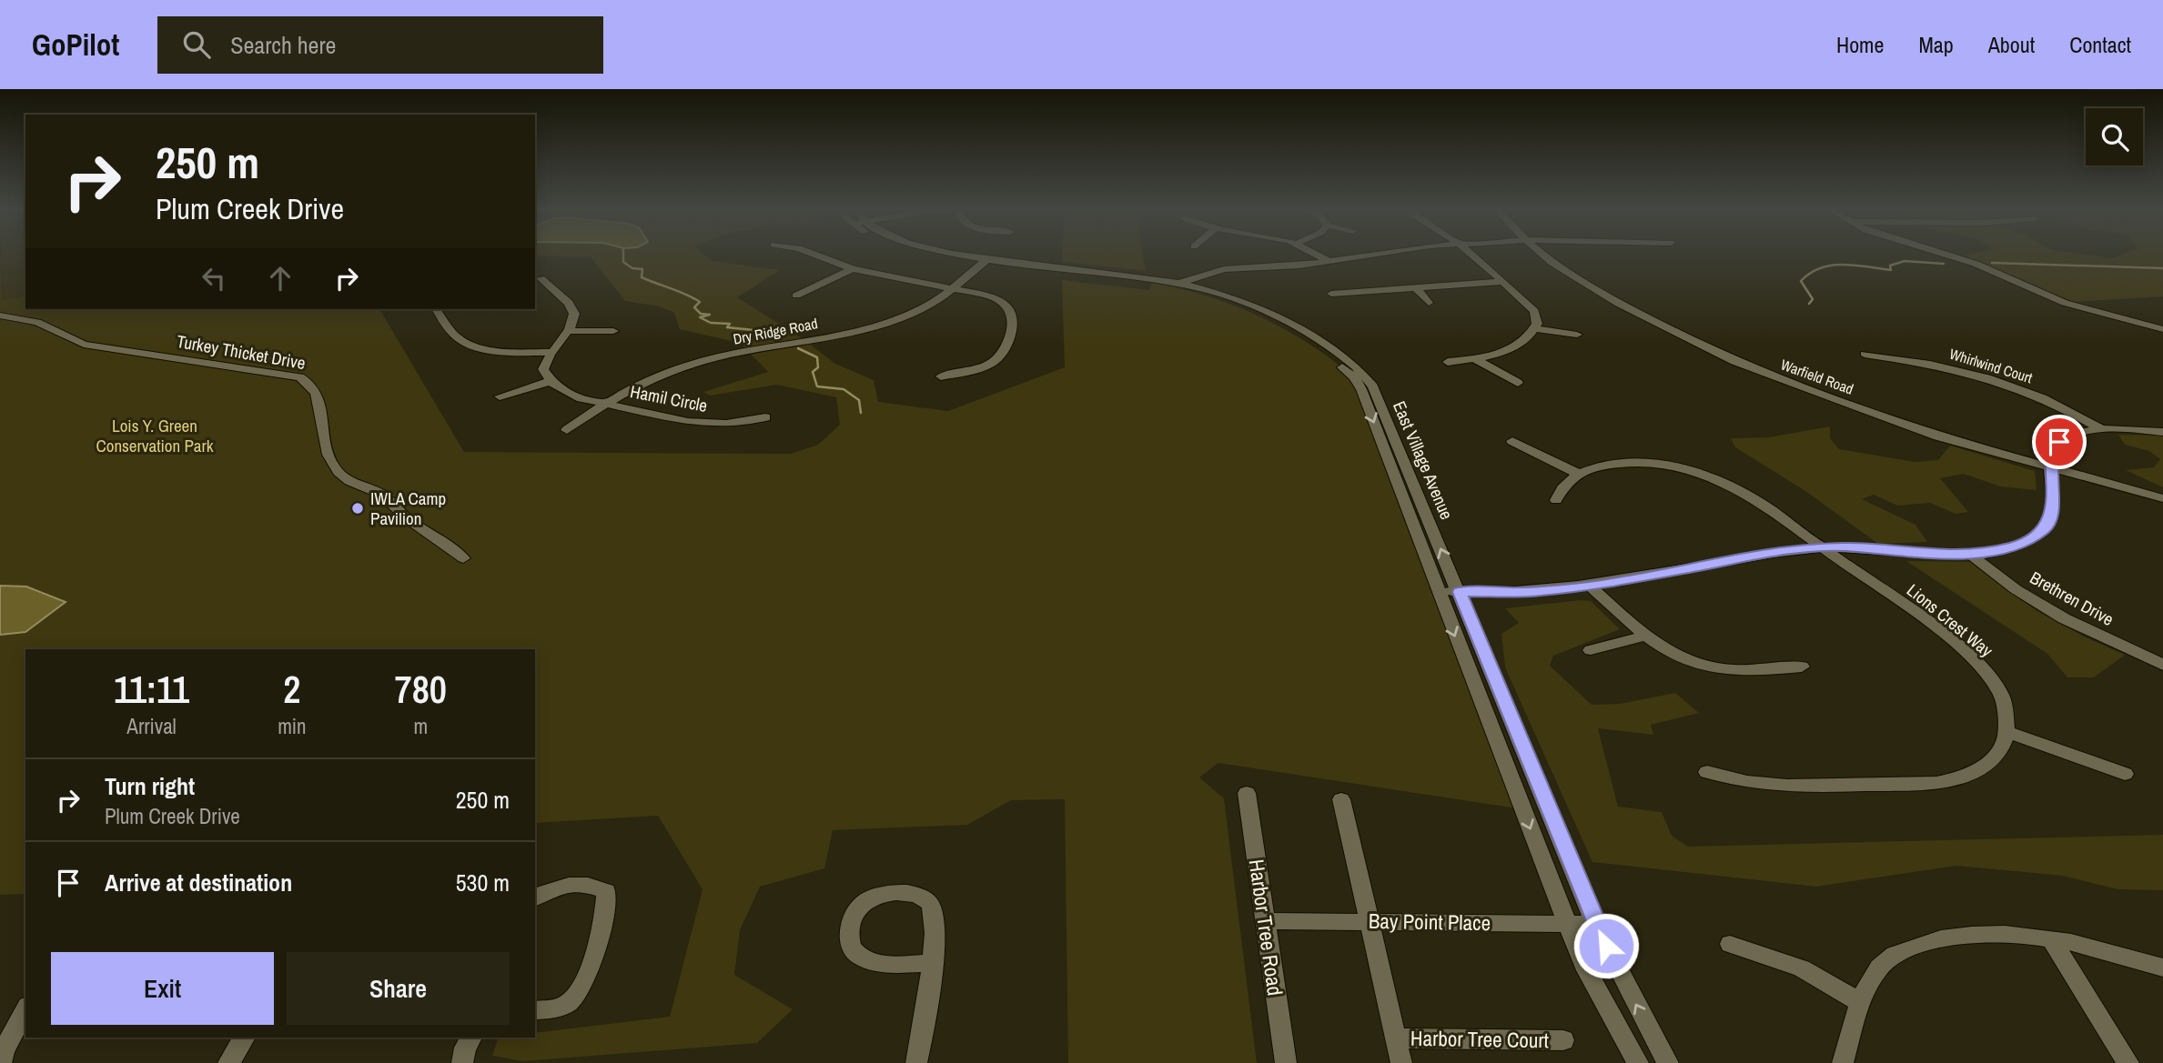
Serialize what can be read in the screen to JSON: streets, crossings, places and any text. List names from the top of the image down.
{
  "streets": {
    "street": [
      "Dry Ridge Road",
      "Turkey Thicket Drive",
      "Whirlwind Court",
      "Warfield Road",
      "Hamil Circle",
      "East Village Avenue",
      "Brethren Drive",
      "Lions Crest Way",
      "Bay Point Place",
      "Harbor Tree Road",
      "Harbor Tree Court"
    ]
  },
  "crossings": [
    ["Dry Ridge Road", "Hamil Circle"],
    ["Dry Ridge Road", "East Village Avenue"],
    ["East Village Avenue", "Bay Point Place"],
    ["Bay Point Place", "Harbor Tree Road"]
  ],
  "parks": ["Lois Y. Green Conservation Park"],
  "places": ["IWLA Camp Pavilion"],
  "page": {
    "header": "GoPilot",
    "search": "Search here",
    "nav": [
      "Home",
      "Map",
      "About",
      "Contact"
    ],
    "turn": ["250 m", "Plum Creek Drive"],
    "eta": [
      "11:11",
      "Arrival",
      "2",
      "min",
      "780",
      "m"
    ],
    "list": [
      {
        "name": "Turn right",
        "note": "Plum Creek Drive",
        "value": "250 m"
      },
      {
        "name": "Arrive at destination",
        "value": "530 m"
      }
    ],
    "buttons": ["Exit", "Share"]
  }
}
